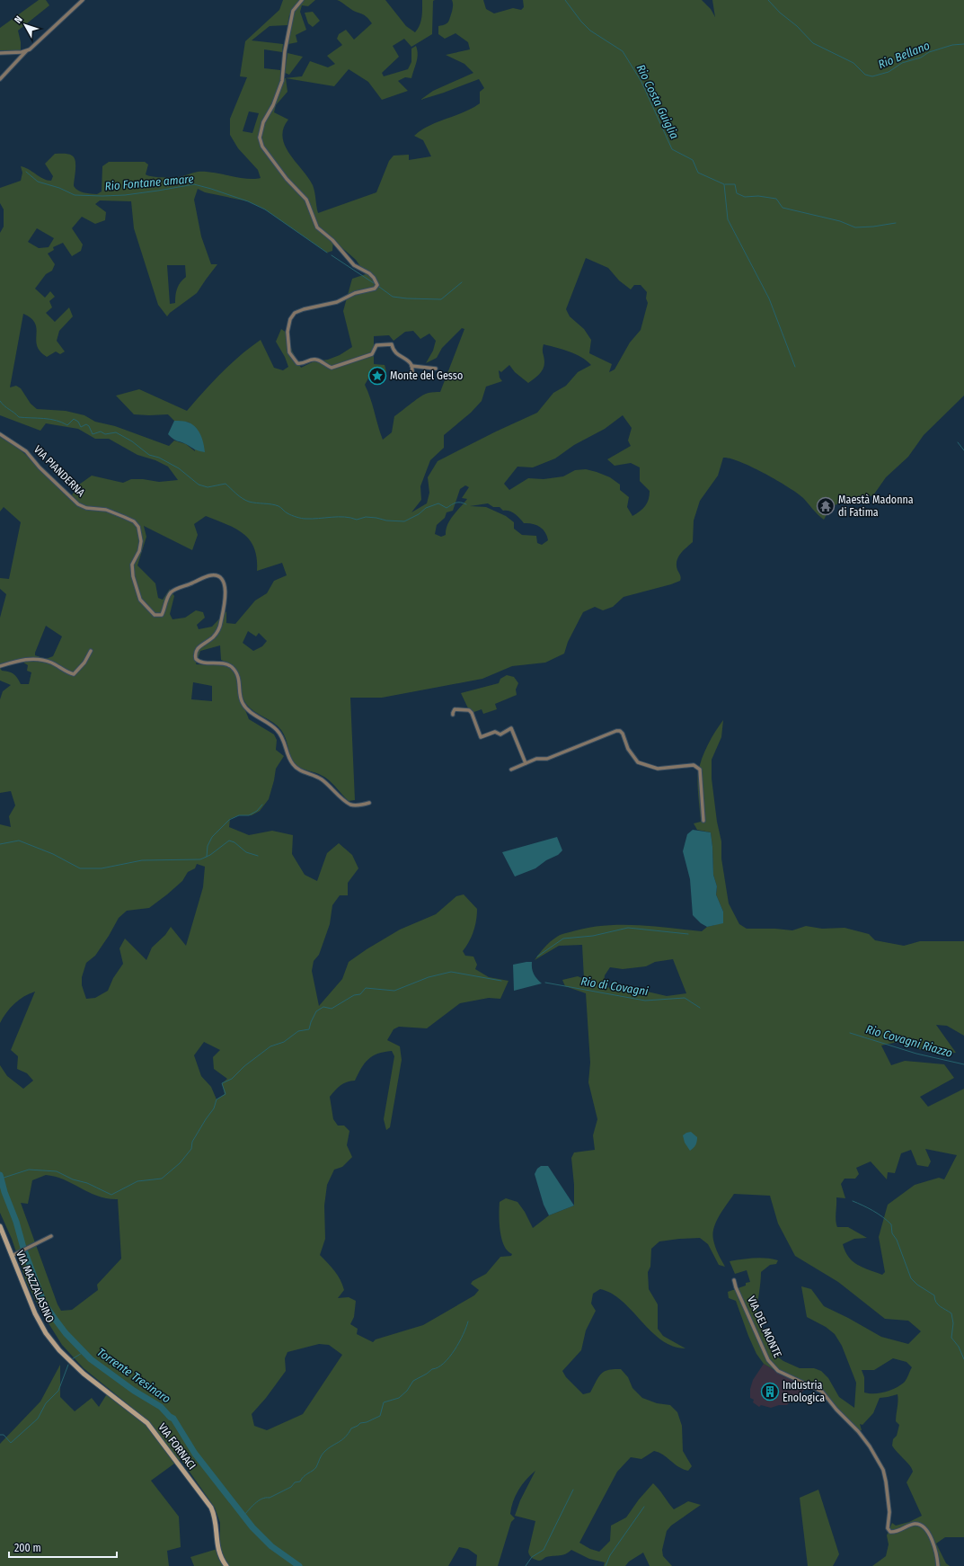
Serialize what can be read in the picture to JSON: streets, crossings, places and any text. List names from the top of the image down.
{
  "streets": {
    "main road": ["VIA MAZZALASINO", "VIA FORNACI"],
    "street": ["VIA PIANDERNA", "VIA DEL MONTE"]
  },
  "crossings": [
    ["VIA MAZZALASINO", "VIA FORNACI"]
  ],
  "water": [
    "Rio Bellano",
    "Rio Costa Guiglia",
    "Rio Fontane amare",
    "Rio di Covagni",
    "Rio Covagni Riazzo",
    "Torrente Tresinaro"
  ],
  "places": {
    "place": ["Monte del Gesso"],
    "temple": ["Maestà Madonna di Fatima"],
    "building": ["Industria Enologica"]
  },
  "scale_bar": "200 m",
  "north": "top left"
}
